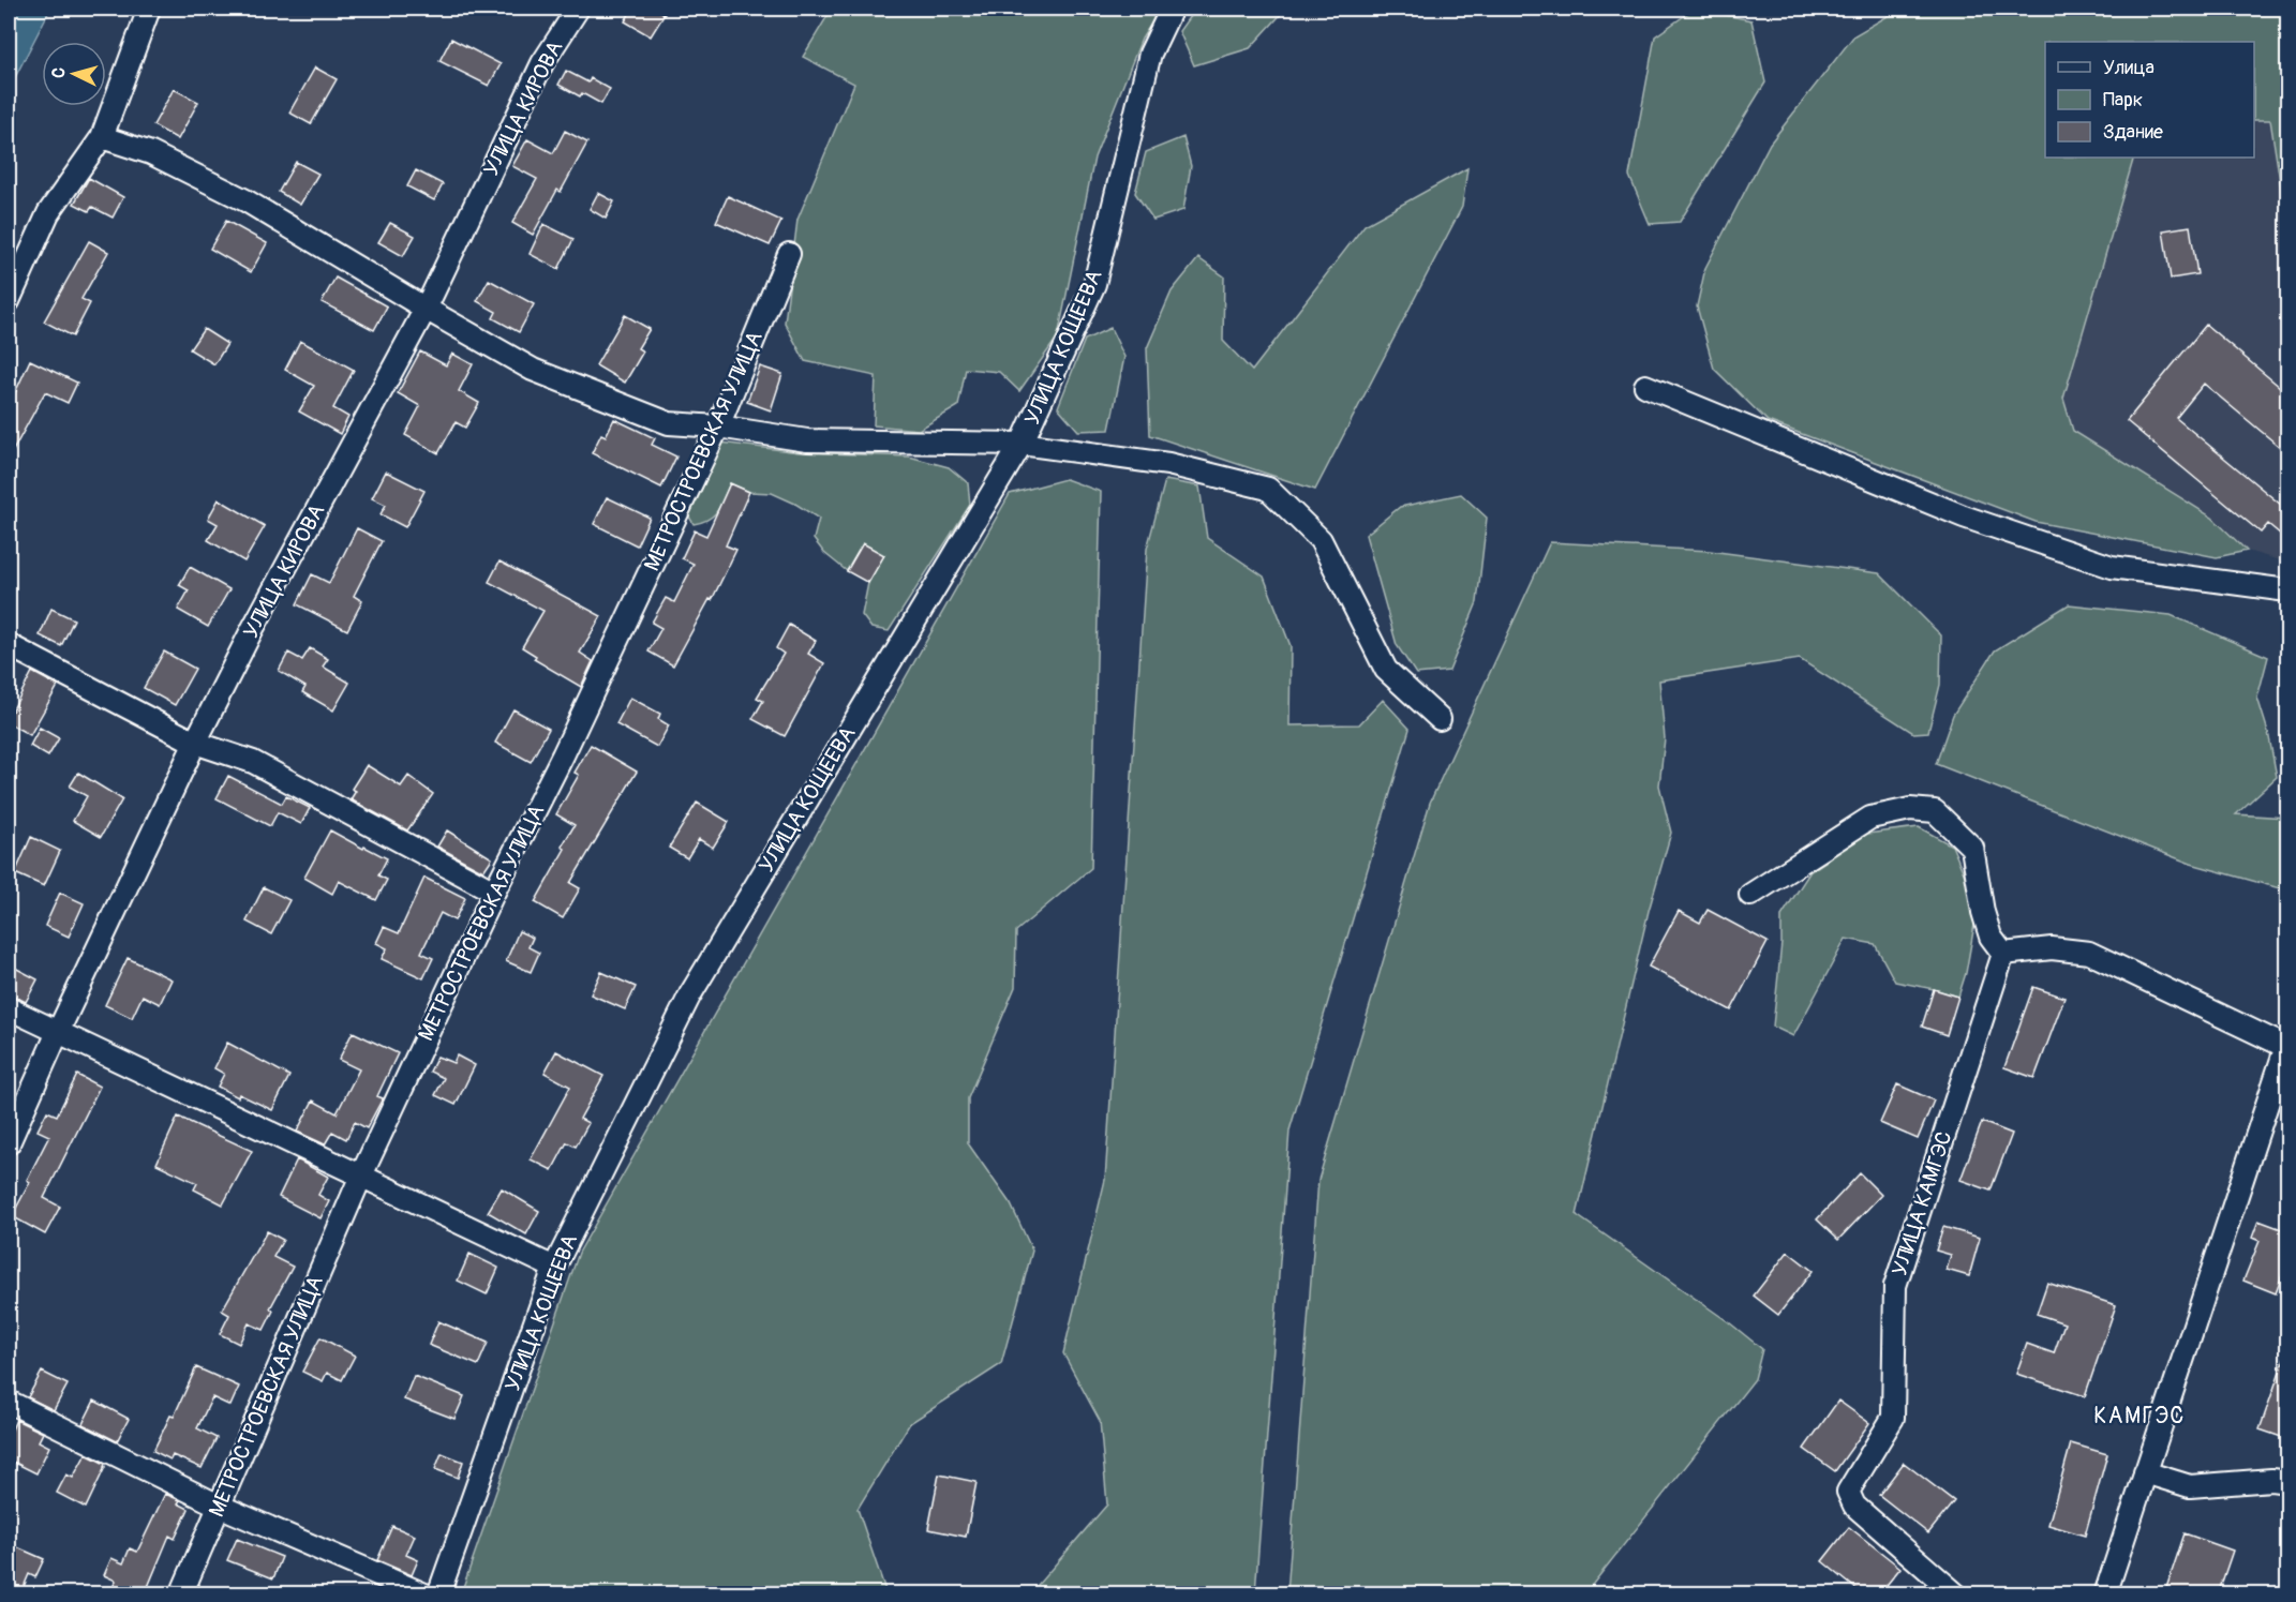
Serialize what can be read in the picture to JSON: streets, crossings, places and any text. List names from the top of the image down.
{
  "streets": {
    "street": [
      "УЛИЦА КИРОВА",
      "УЛИЦА КОЩЕЕВА",
      "МЕТРОСТРОЕВСКАЯ УЛИЦА",
      "УЛИЦА КАМГЭС"
    ]
  },
  "districts": ["КАМГЭС"],
  "legend": ["Улица", "Парк", "Здание"],
  "north": "left"
}
